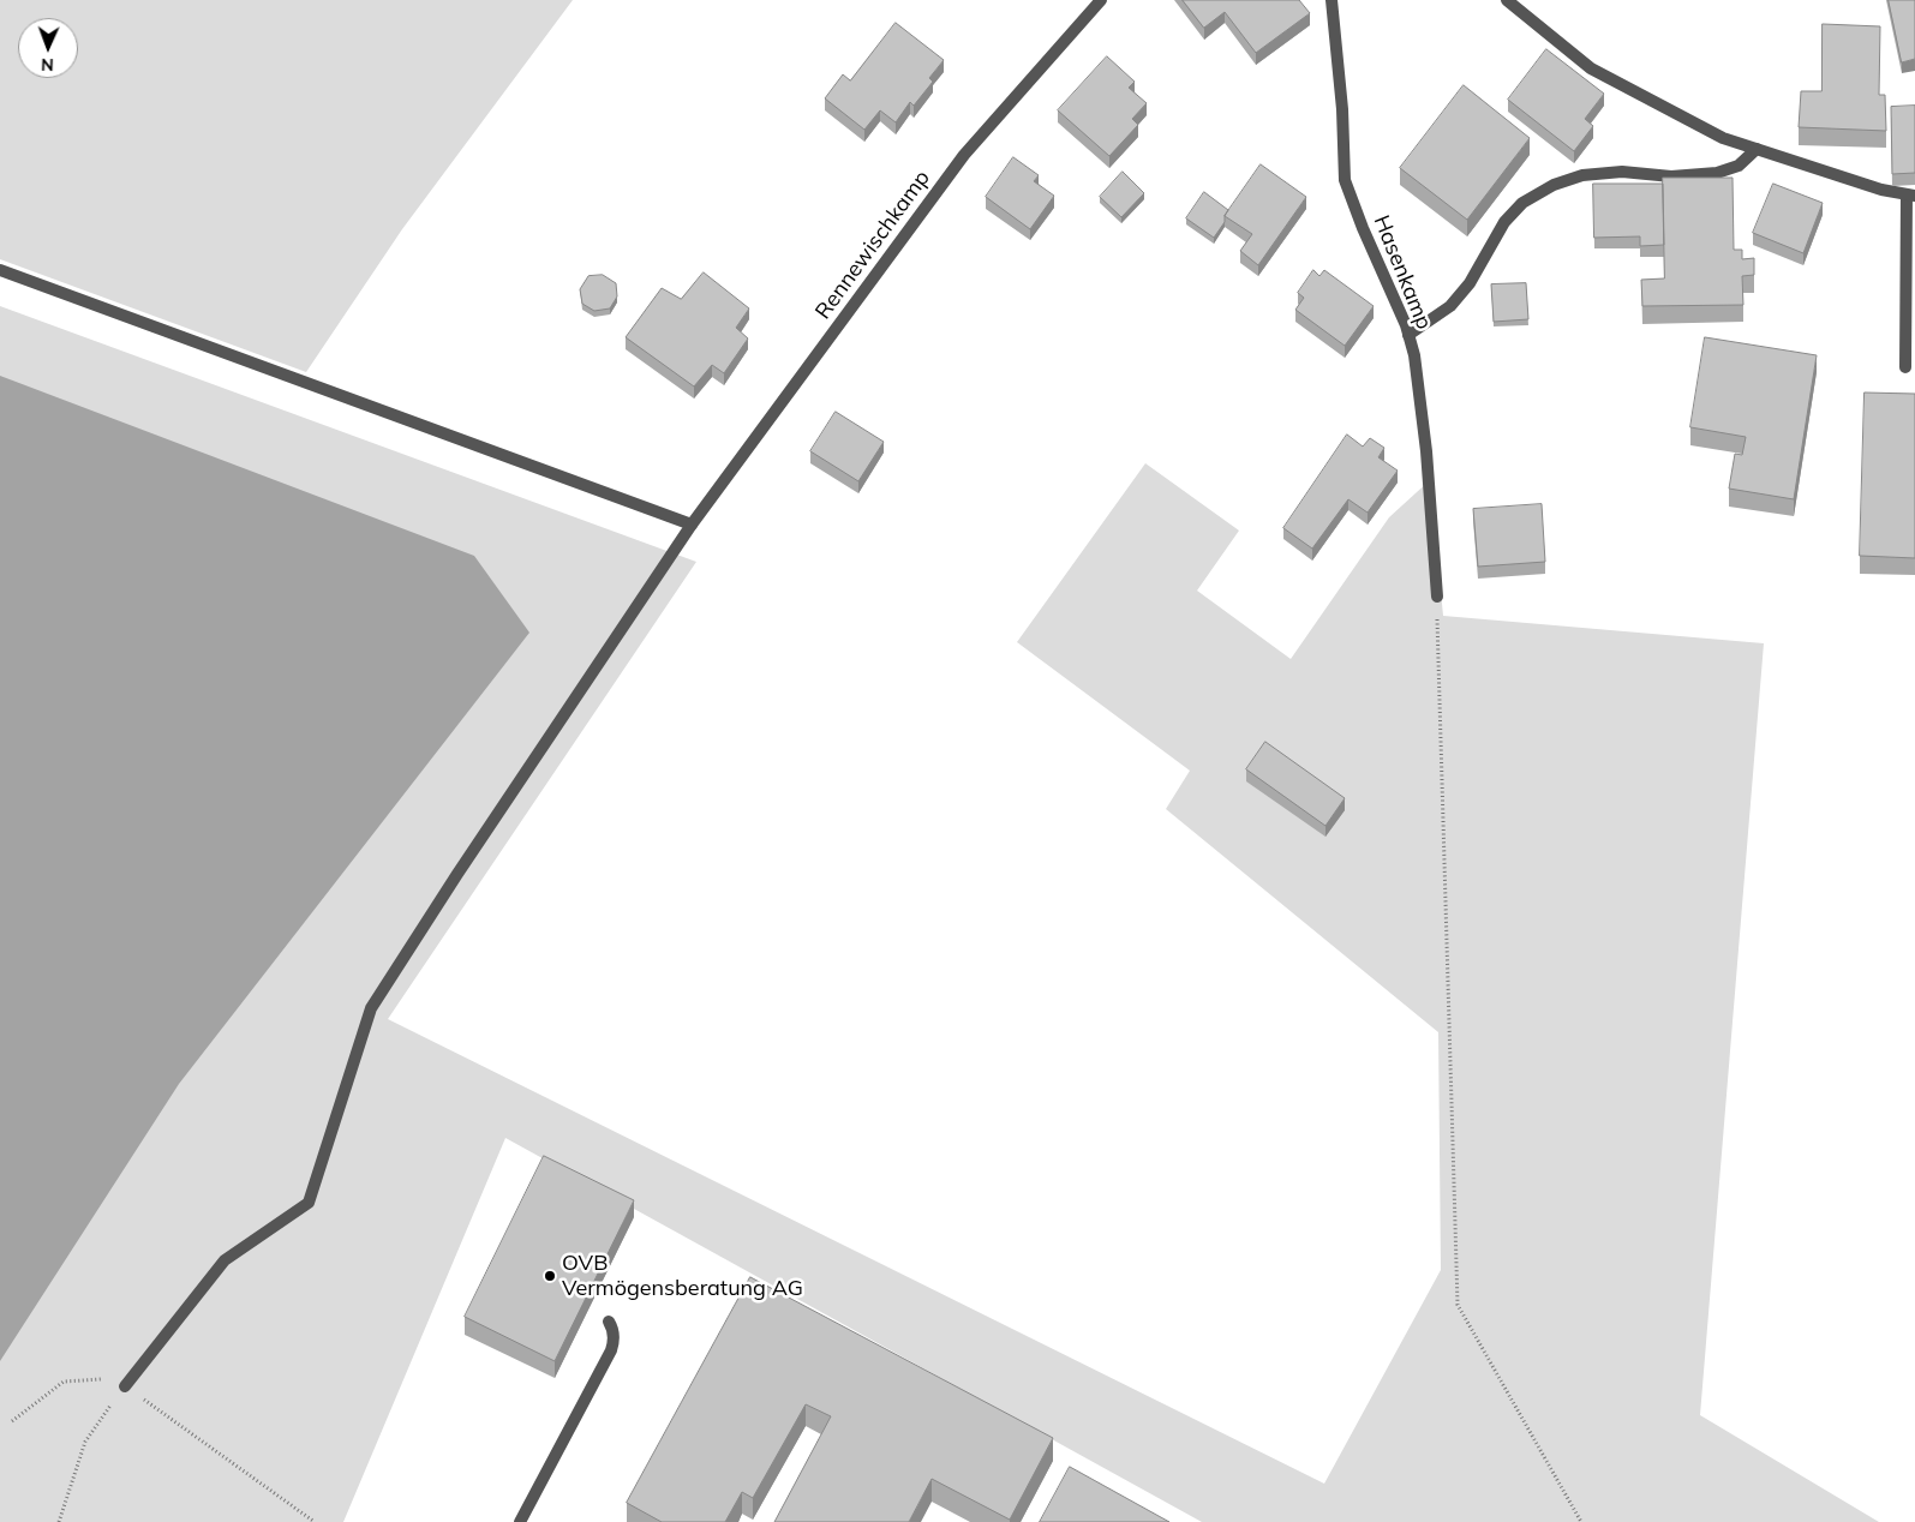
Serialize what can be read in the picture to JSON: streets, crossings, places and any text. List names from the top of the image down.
{
  "streets": {
    "street": ["Rennewischkamp", "Hasenkamp"]
  },
  "places": ["OVB Vermögensberatung AG"],
  "north": "bottom"
}
